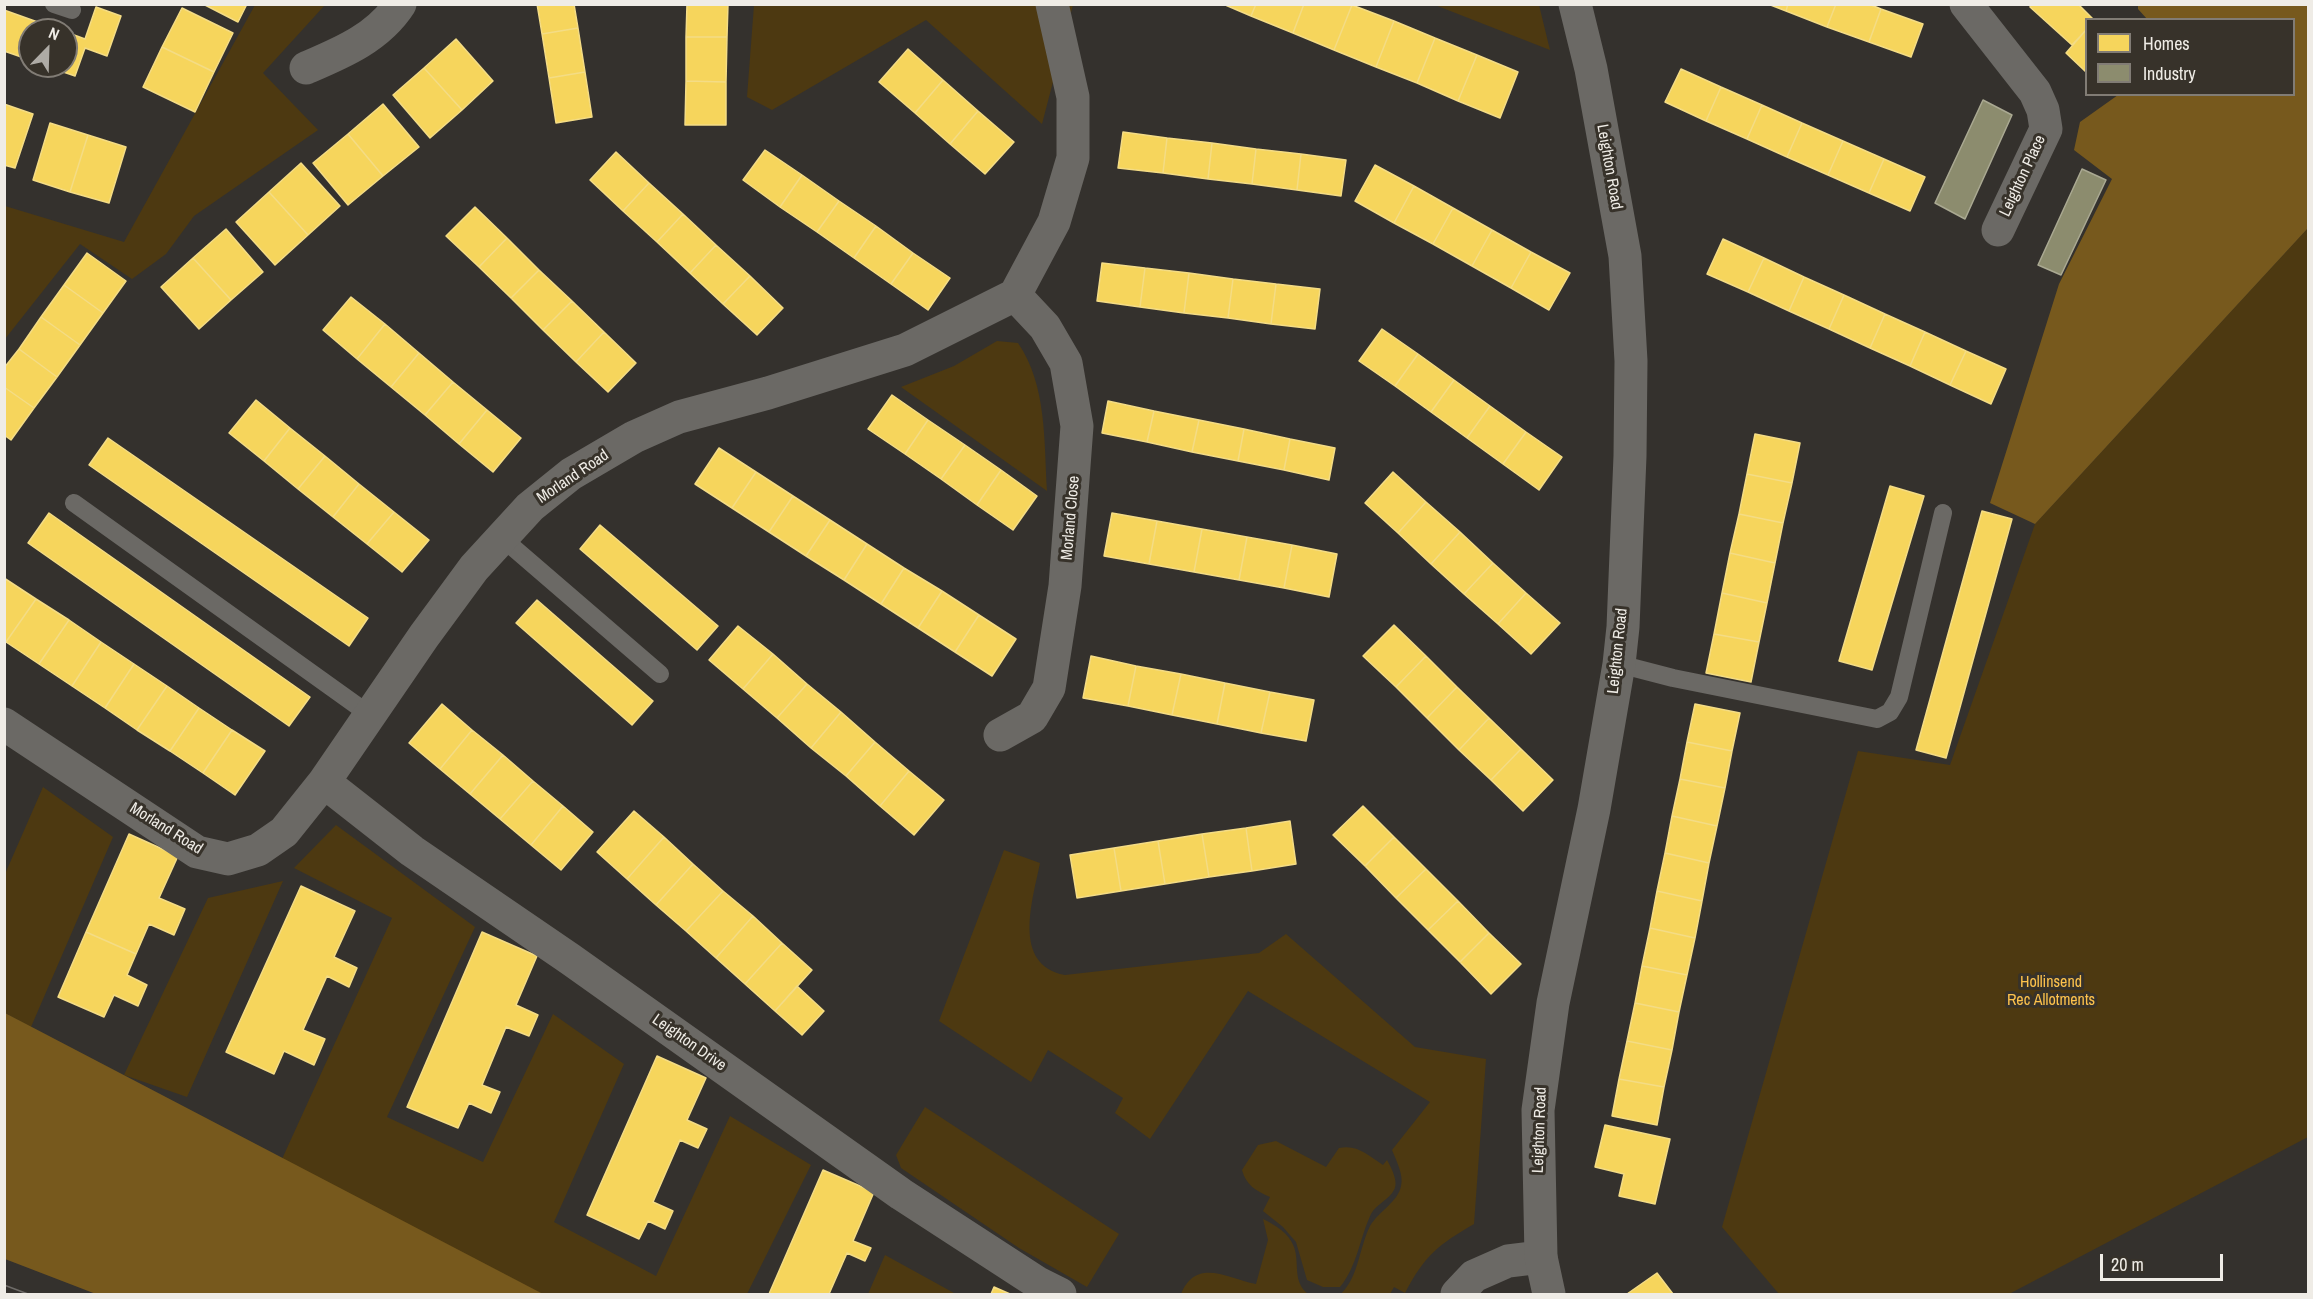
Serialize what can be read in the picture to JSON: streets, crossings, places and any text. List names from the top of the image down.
{
  "streets": {
    "street": [
      "Leighton Road",
      "Leighton Place",
      "Morland Road",
      "Morland Close",
      "Leighton Drive"
    ]
  },
  "crossings": [
    ["Morland Road", "Morland Close"],
    ["Morland Road", "Leighton Drive"]
  ],
  "parks": ["Hollinsend Rec Allotments"],
  "legend": ["Homes", "Industry"],
  "scale_bar": "20 m",
  "north": "top right"
}
